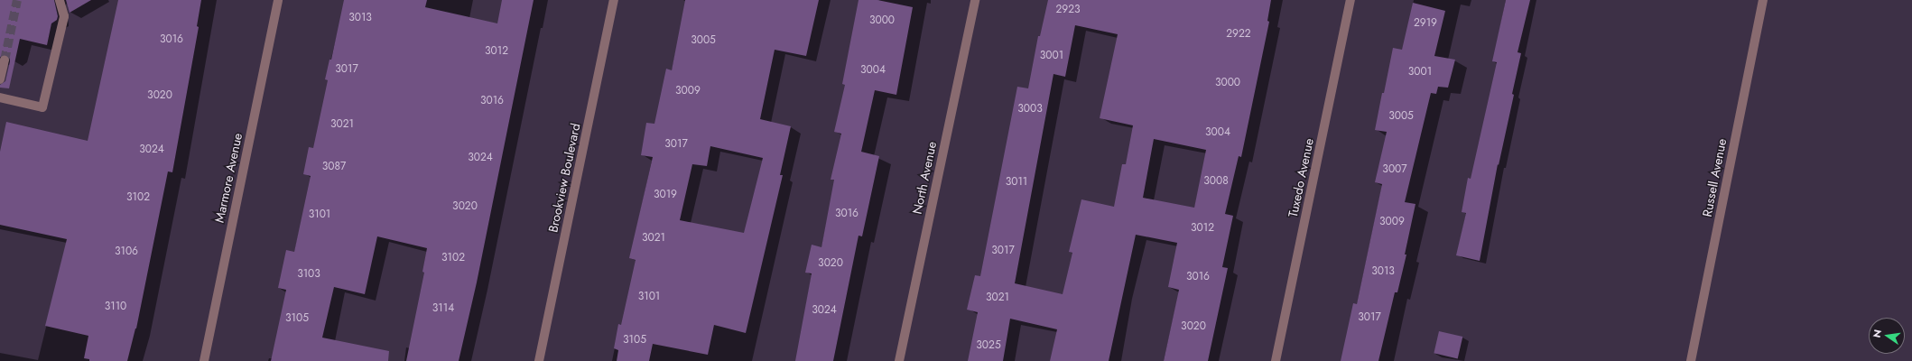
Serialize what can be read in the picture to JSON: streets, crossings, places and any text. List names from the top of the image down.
{
  "streets": {
    "street": [
      "Marmore Avenue",
      "Brookview Boulevard",
      "North Avenue",
      "Tuxedo Avenue",
      "Russell Avenue"
    ]
  },
  "house_numbers": [
    "2923",
    "3013",
    "3000",
    "2919",
    "2922",
    "3016",
    "3005",
    "3012",
    "3001",
    "3017",
    "3004",
    "3001",
    "3000",
    "3009",
    "3020",
    "3016",
    "3003",
    "3005",
    "3021",
    "3004",
    "3017",
    "3024",
    "3024",
    "3087",
    "3007",
    "3008",
    "3011",
    "3019",
    "3102",
    "3020",
    "3016",
    "3101",
    "3009",
    "3012",
    "3021",
    "3017",
    "3106",
    "3102",
    "3020",
    "3013",
    "3103",
    "3016",
    "3101",
    "3021",
    "3110",
    "3114",
    "3024",
    "3017",
    "3105",
    "3020",
    "3105",
    "3025"
  ],
  "north": "left"
}
